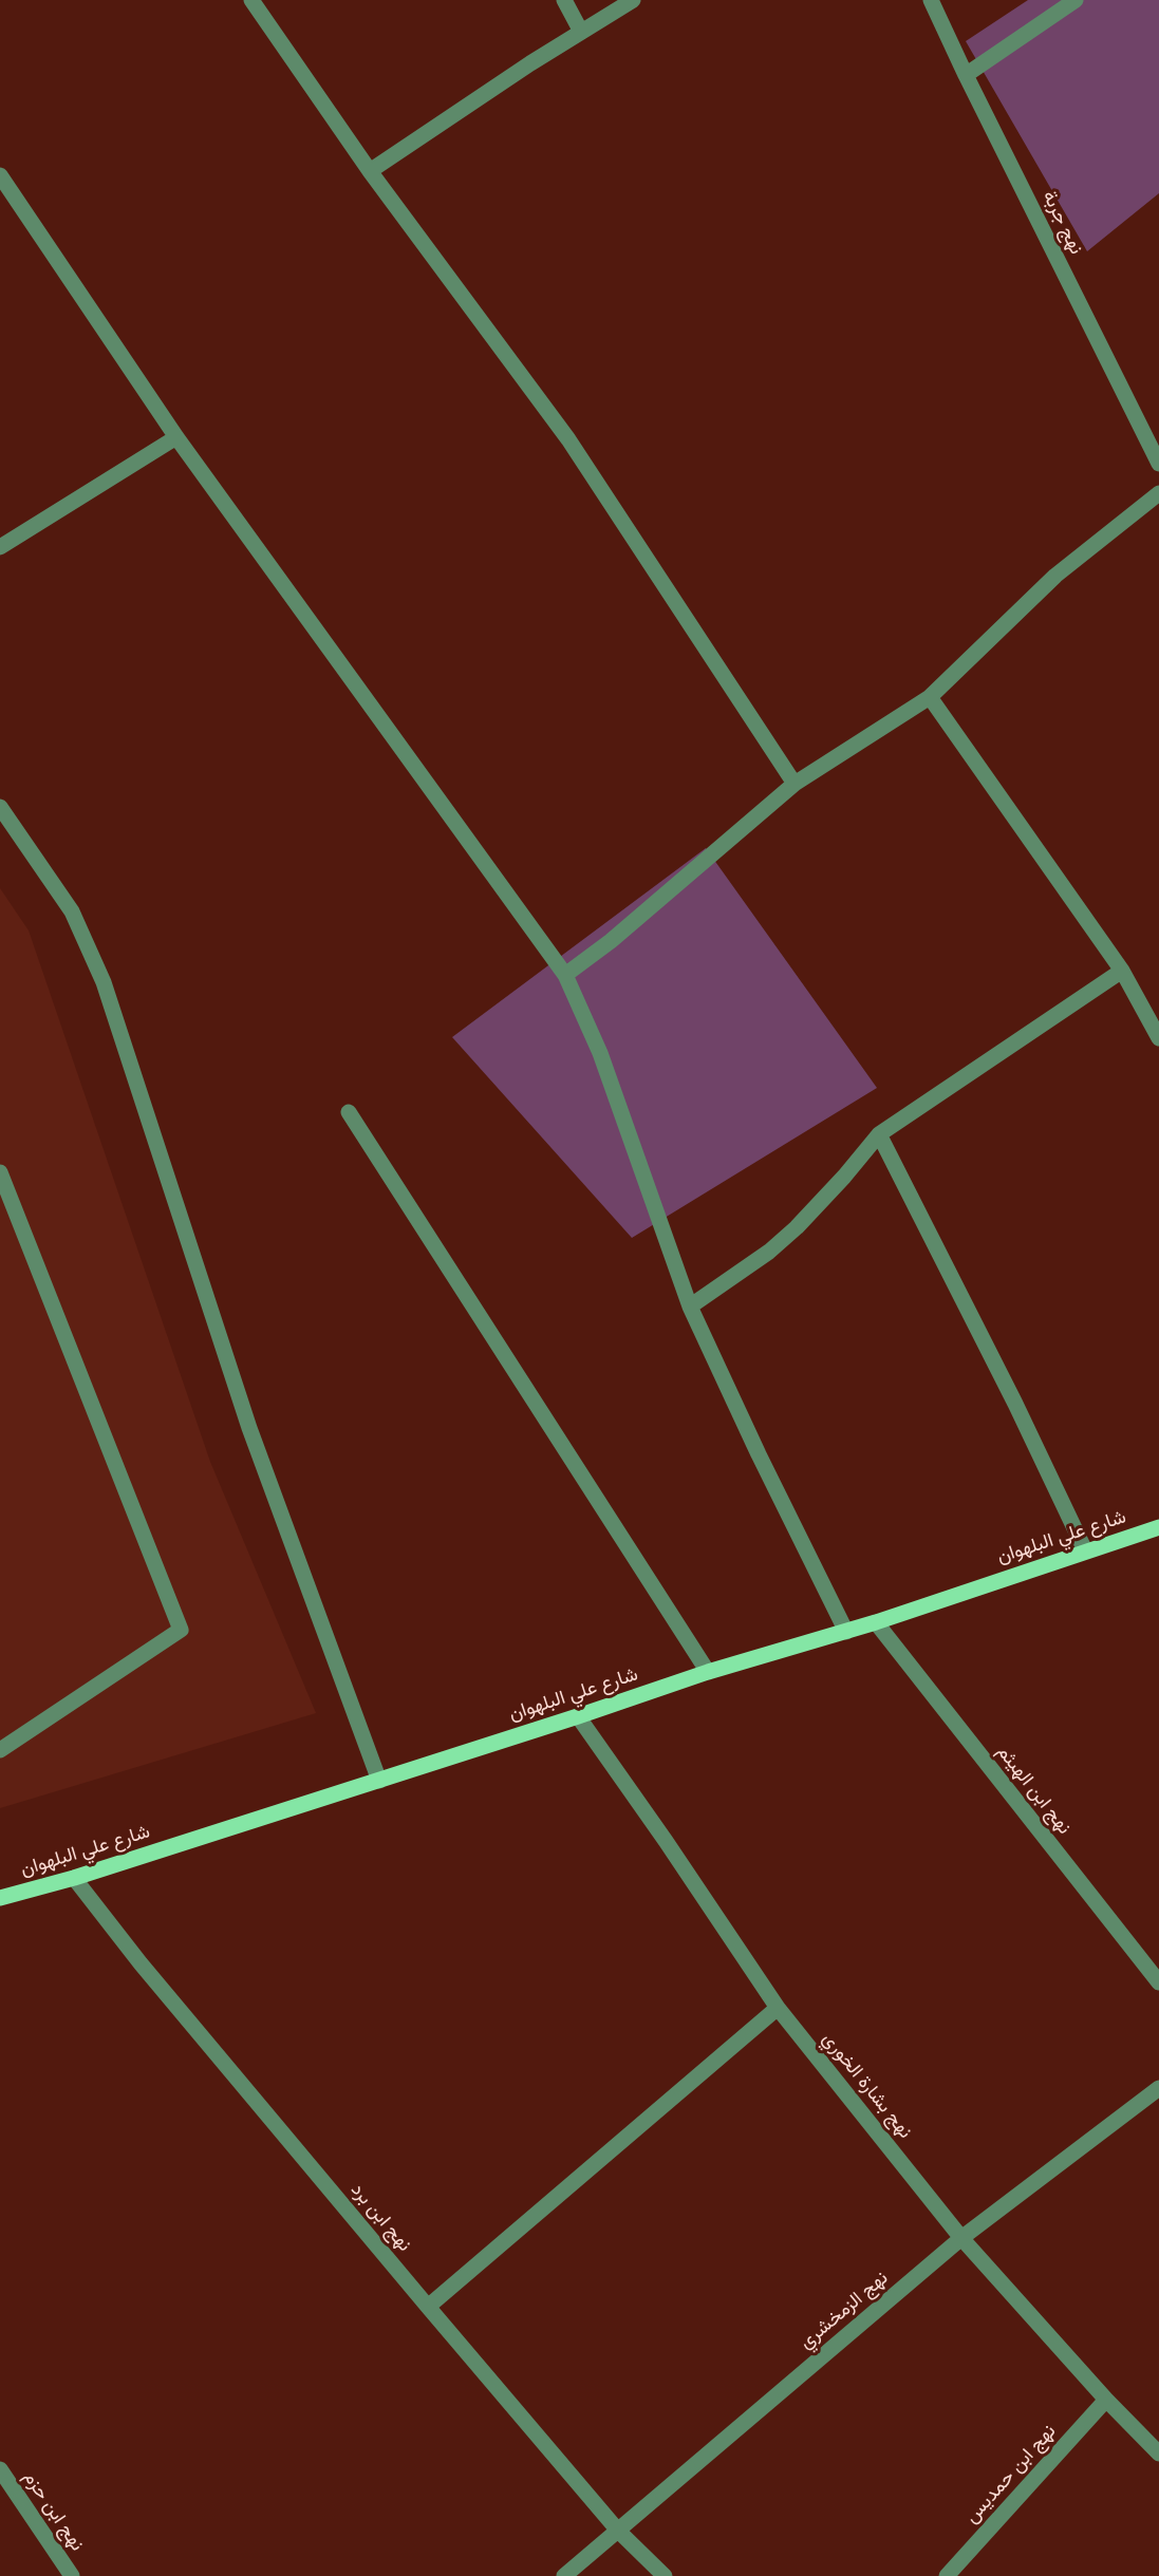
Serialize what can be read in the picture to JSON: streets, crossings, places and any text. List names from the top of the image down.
{
  "streets": {
    "main road": ["شارع علي البلهوان"],
    "street": [
      "نهج جربة",
      "نهج ابن الهيثم",
      "نهج بشارة الخوري",
      "نهج ابن برد",
      "نهج الزمخشري",
      "نهج ابن حمديس",
      "نهج ابن حزم"
    ]
  },
  "crossings": [
    ["شارع علي البلهوان", "نهج ابن الهيثم"],
    ["شارع علي البلهوان", "نهج بشارة الخوري"],
    ["شارع علي البلهوان", "نهج ابن برد"],
    ["نهج بشارة الخوري", "نهج الزمخشري"],
    ["نهج بشارة الخوري", "نهج ابن حمديس"],
    ["نهج ابن برد", "نهج الزمخشري"]
  ]
}
